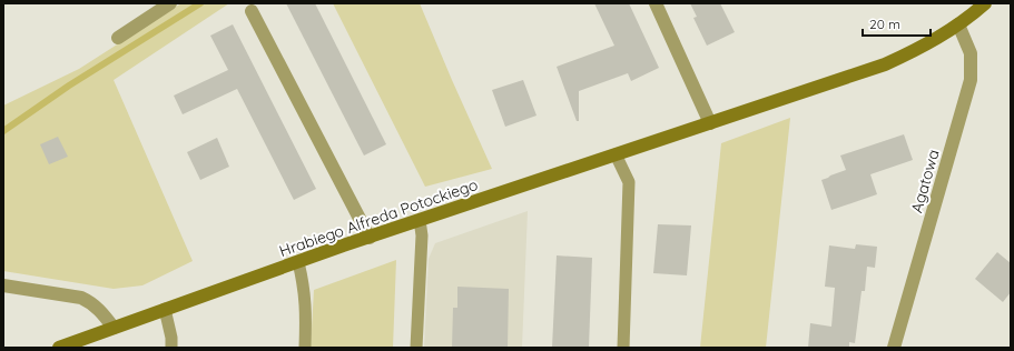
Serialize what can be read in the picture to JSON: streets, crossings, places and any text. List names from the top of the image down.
{
  "streets": {
    "street": ["Agatowa", "Hrabiego Alfreda Potockiego"]
  },
  "crossings": [
    ["Agatowa", "Hrabiego Alfreda Potockiego"]
  ],
  "scale_bar": "20 m"
}
